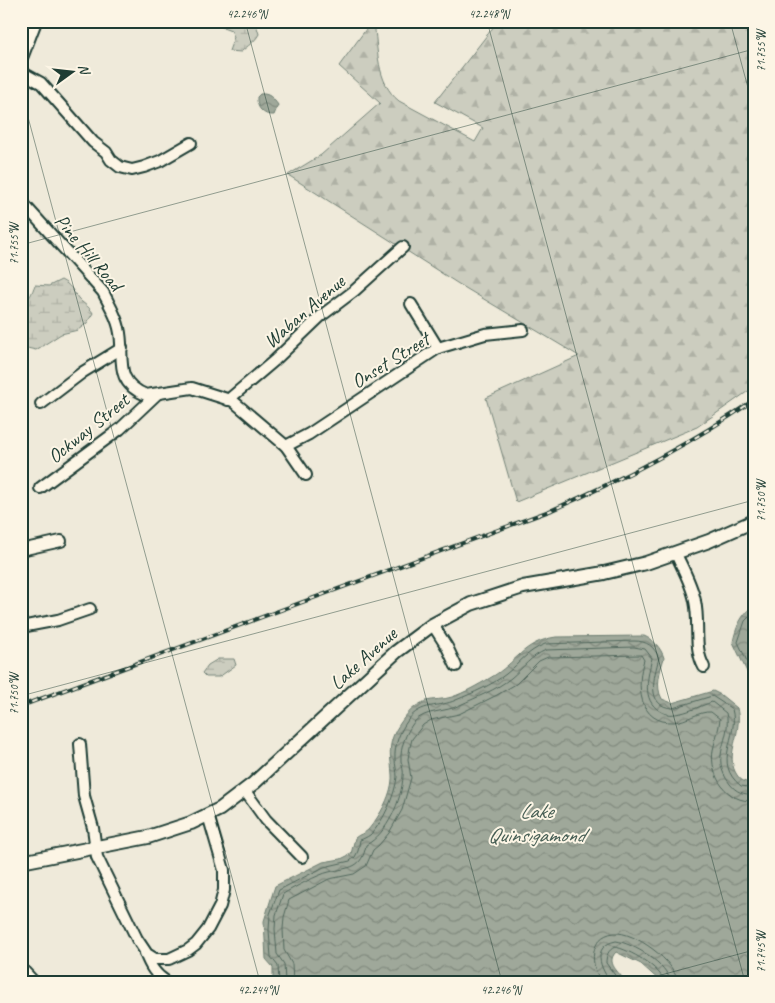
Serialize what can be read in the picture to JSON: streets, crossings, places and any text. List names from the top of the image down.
{
  "streets": {
    "main road": ["Lake Avenue"],
    "street": [
      "Pine Hill Road",
      "Waban Avenue",
      "Onset Street",
      "Ockway Street"
    ]
  },
  "crossings": [
    ["Pine Hill Road", "Waban Avenue"],
    ["Pine Hill Road", "Onset Street"],
    ["Pine Hill Road", "Ockway Street"]
  ],
  "water": ["Lake Quinsigamond"],
  "north": "right",
  "coordinates": [
    "42.246°N",
    "42.248°N",
    "71.755°W",
    "71.750°W",
    "71.745°W",
    "42.244°N"
  ]
}
